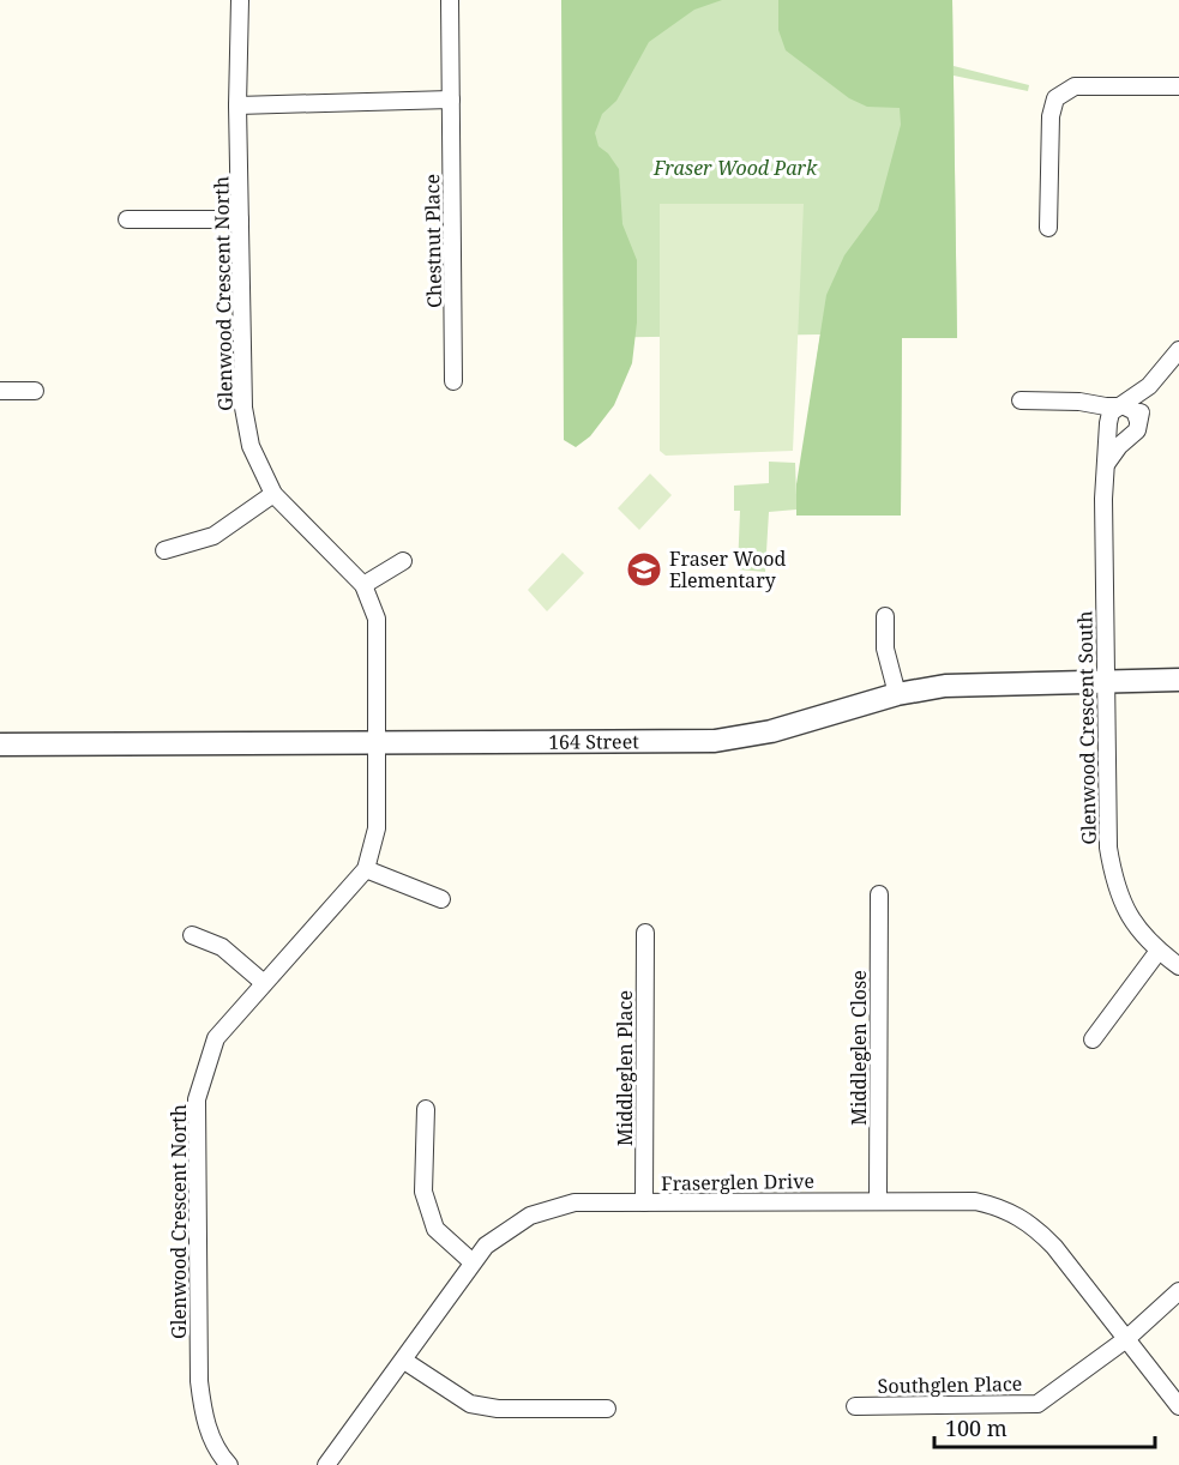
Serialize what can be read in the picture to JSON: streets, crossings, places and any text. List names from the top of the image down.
{
  "streets": {
    "street": [
      "Chestnut Place",
      "Glenwood Crescent North",
      "Glenwood Crescent South",
      "164 Street",
      "Middleglen Close",
      "Middleglen Place",
      "Fraserglen Drive",
      "Southglen Place"
    ]
  },
  "crossings": [
    ["Glenwood Crescent North", "164 Street"],
    ["Glenwood Crescent South", "164 Street"],
    ["Middleglen Close", "Fraserglen Drive"],
    ["Middleglen Place", "Fraserglen Drive"],
    ["Fraserglen Drive", "Southglen Place"]
  ],
  "parks": ["Fraser Wood Park"],
  "places": {
    "school or university": ["Fraser Wood Elementary"]
  },
  "scale_bar": "100 m"
}
